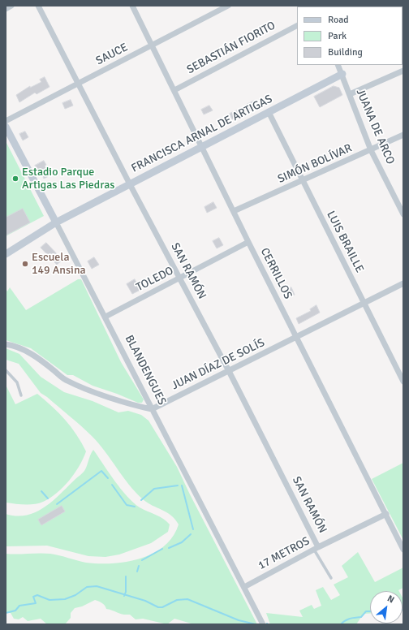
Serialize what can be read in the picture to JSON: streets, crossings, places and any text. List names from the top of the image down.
{
  "streets": {
    "street": [
      "SEBASTIÁN FIORITO",
      "SAUCE",
      "JUANA DE ARCO",
      "FRANCISCA ARNAL DE ARTIGAS",
      "SIMÓN BOLÍVAR",
      "LUIS BRAILLE",
      "SAN RAMÓN",
      "CERRILLOS",
      "TOLEDO",
      "JUAN DÍAZ DE SOLÍS",
      "BLANDENGUES",
      "17 METROS"
    ]
  },
  "crossings": [
    ["SEBASTIÁN FIORITO", "CERRILLOS"],
    ["SAUCE", "SAN RAMÓN"],
    ["SAUCE", "CERRILLOS"],
    ["JUANA DE ARCO", "FRANCISCA ARNAL DE ARTIGAS"],
    ["JUANA DE ARCO", "SIMÓN BOLÍVAR"],
    ["FRANCISCA ARNAL DE ARTIGAS", "LUIS BRAILLE"],
    ["FRANCISCA ARNAL DE ARTIGAS", "SAN RAMÓN"],
    ["FRANCISCA ARNAL DE ARTIGAS", "CERRILLOS"],
    ["FRANCISCA ARNAL DE ARTIGAS", "BLANDENGUES"],
    ["SIMÓN BOLÍVAR", "LUIS BRAILLE"],
    ["SIMÓN BOLÍVAR", "CERRILLOS"],
    ["LUIS BRAILLE", "JUAN DÍAZ DE SOLÍS"],
    ["SAN RAMÓN", "TOLEDO"],
    ["SAN RAMÓN", "JUAN DÍAZ DE SOLÍS"],
    ["SAN RAMÓN", "17 METROS"],
    ["CERRILLOS", "TOLEDO"],
    ["CERRILLOS", "JUAN DÍAZ DE SOLÍS"],
    ["CERRILLOS", "17 METROS"],
    ["TOLEDO", "BLANDENGUES"],
    ["JUAN DÍAZ DE SOLÍS", "BLANDENGUES"],
    ["BLANDENGUES", "17 METROS"]
  ],
  "places": ["Estadio Parque Artigas Las Piedras", "Escuela 149 Ansina"],
  "legend": ["Road", "Park", "Building"],
  "north": "top right"
}
